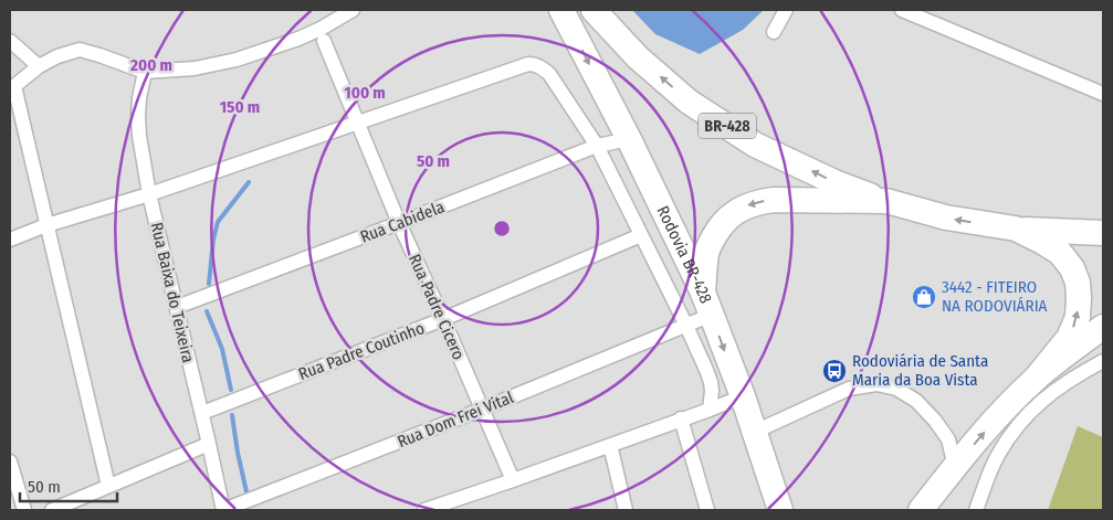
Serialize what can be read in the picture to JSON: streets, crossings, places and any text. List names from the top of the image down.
{
  "streets": {
    "highway": ["BR-428", "Rodovia BR-428"],
    "street": [
      "Rua Cabidela",
      "Rua Baixa do Teixeira",
      "Rua Padre Cicero",
      "Rua Padre Coutinho",
      "Rua Dom Frei Vital"
    ]
  },
  "crossings": [
    ["Rua Cabidela", "Rodovia BR-428"],
    ["Rua Cabidela", "Rua Baixa do Teixeira"],
    ["Rua Cabidela", "Rua Padre Cicero"],
    ["Rodovia BR-428", "Rua Dom Frei Vital"],
    ["Rua Baixa do Teixeira", "Rua Padre Coutinho"],
    ["Rua Baixa do Teixeira", "Rua Dom Frei Vital"],
    ["Rua Padre Cicero", "Rua Padre Coutinho"],
    ["Rua Padre Cicero", "Rua Dom Frei Vital"]
  ],
  "one_way": ["Rodovia BR-428"],
  "places": {
    "shop": ["3442 - FITEIRO NA RODOVIÁRIA"],
    "bus stop": ["Rodoviária de Santa Maria da Boa Vista"]
  },
  "scale_bar": "50 m",
  "rings": [
    "200 m",
    "100 m",
    "150 m",
    "50 m"
  ]
}
